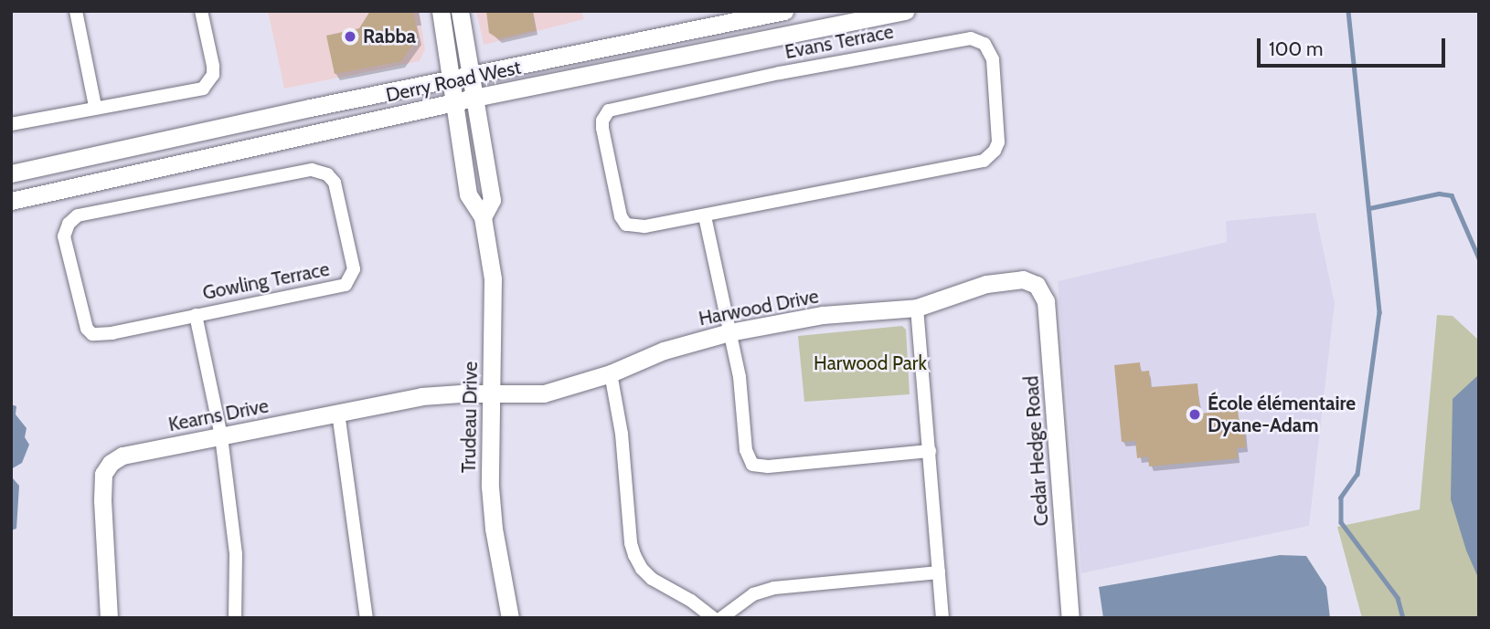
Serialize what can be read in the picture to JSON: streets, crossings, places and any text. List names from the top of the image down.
{
  "streets": {
    "street": [
      "Evans Terrace",
      "Derry Road West",
      "Gowling Terrace",
      "Harwood Drive",
      "Kearns Drive",
      "Trudeau Drive",
      "Cedar Hedge Road"
    ]
  },
  "crossings": [
    ["Derry Road West", "Trudeau Drive"],
    ["Harwood Drive", "Kearns Drive"],
    ["Harwood Drive", "Trudeau Drive"],
    ["Harwood Drive", "Cedar Hedge Road"],
    ["Kearns Drive", "Trudeau Drive"]
  ],
  "parks": ["Harwood Park"],
  "places": ["Rabba", "École élémentaire Dyane-Adam"],
  "scale_bar": "100 m"
}
